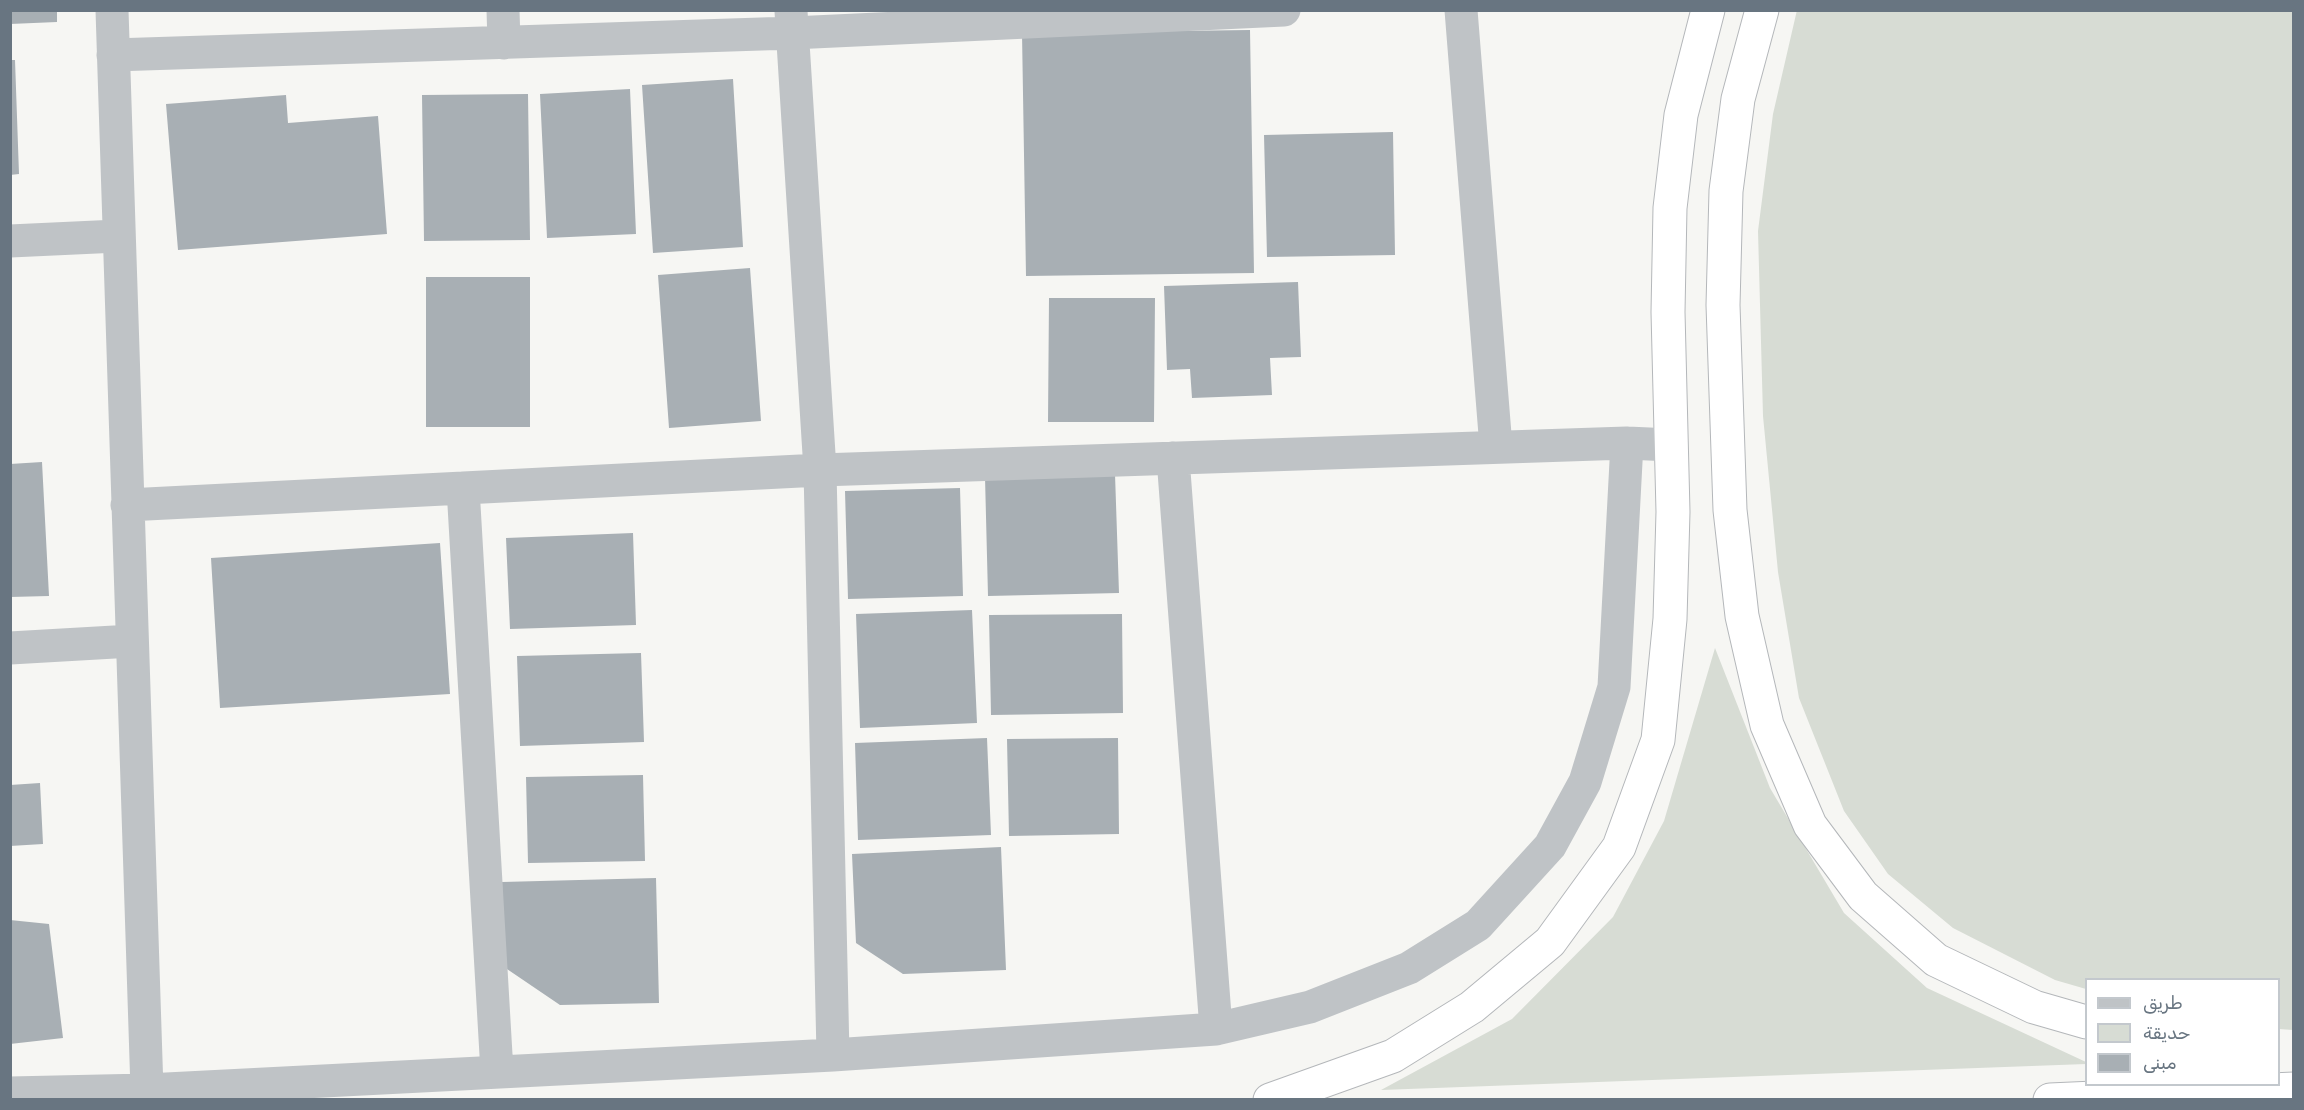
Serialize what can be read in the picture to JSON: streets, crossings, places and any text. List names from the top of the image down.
{
  "legend": ["طريق", "حديقة", "مبنى"]
}
